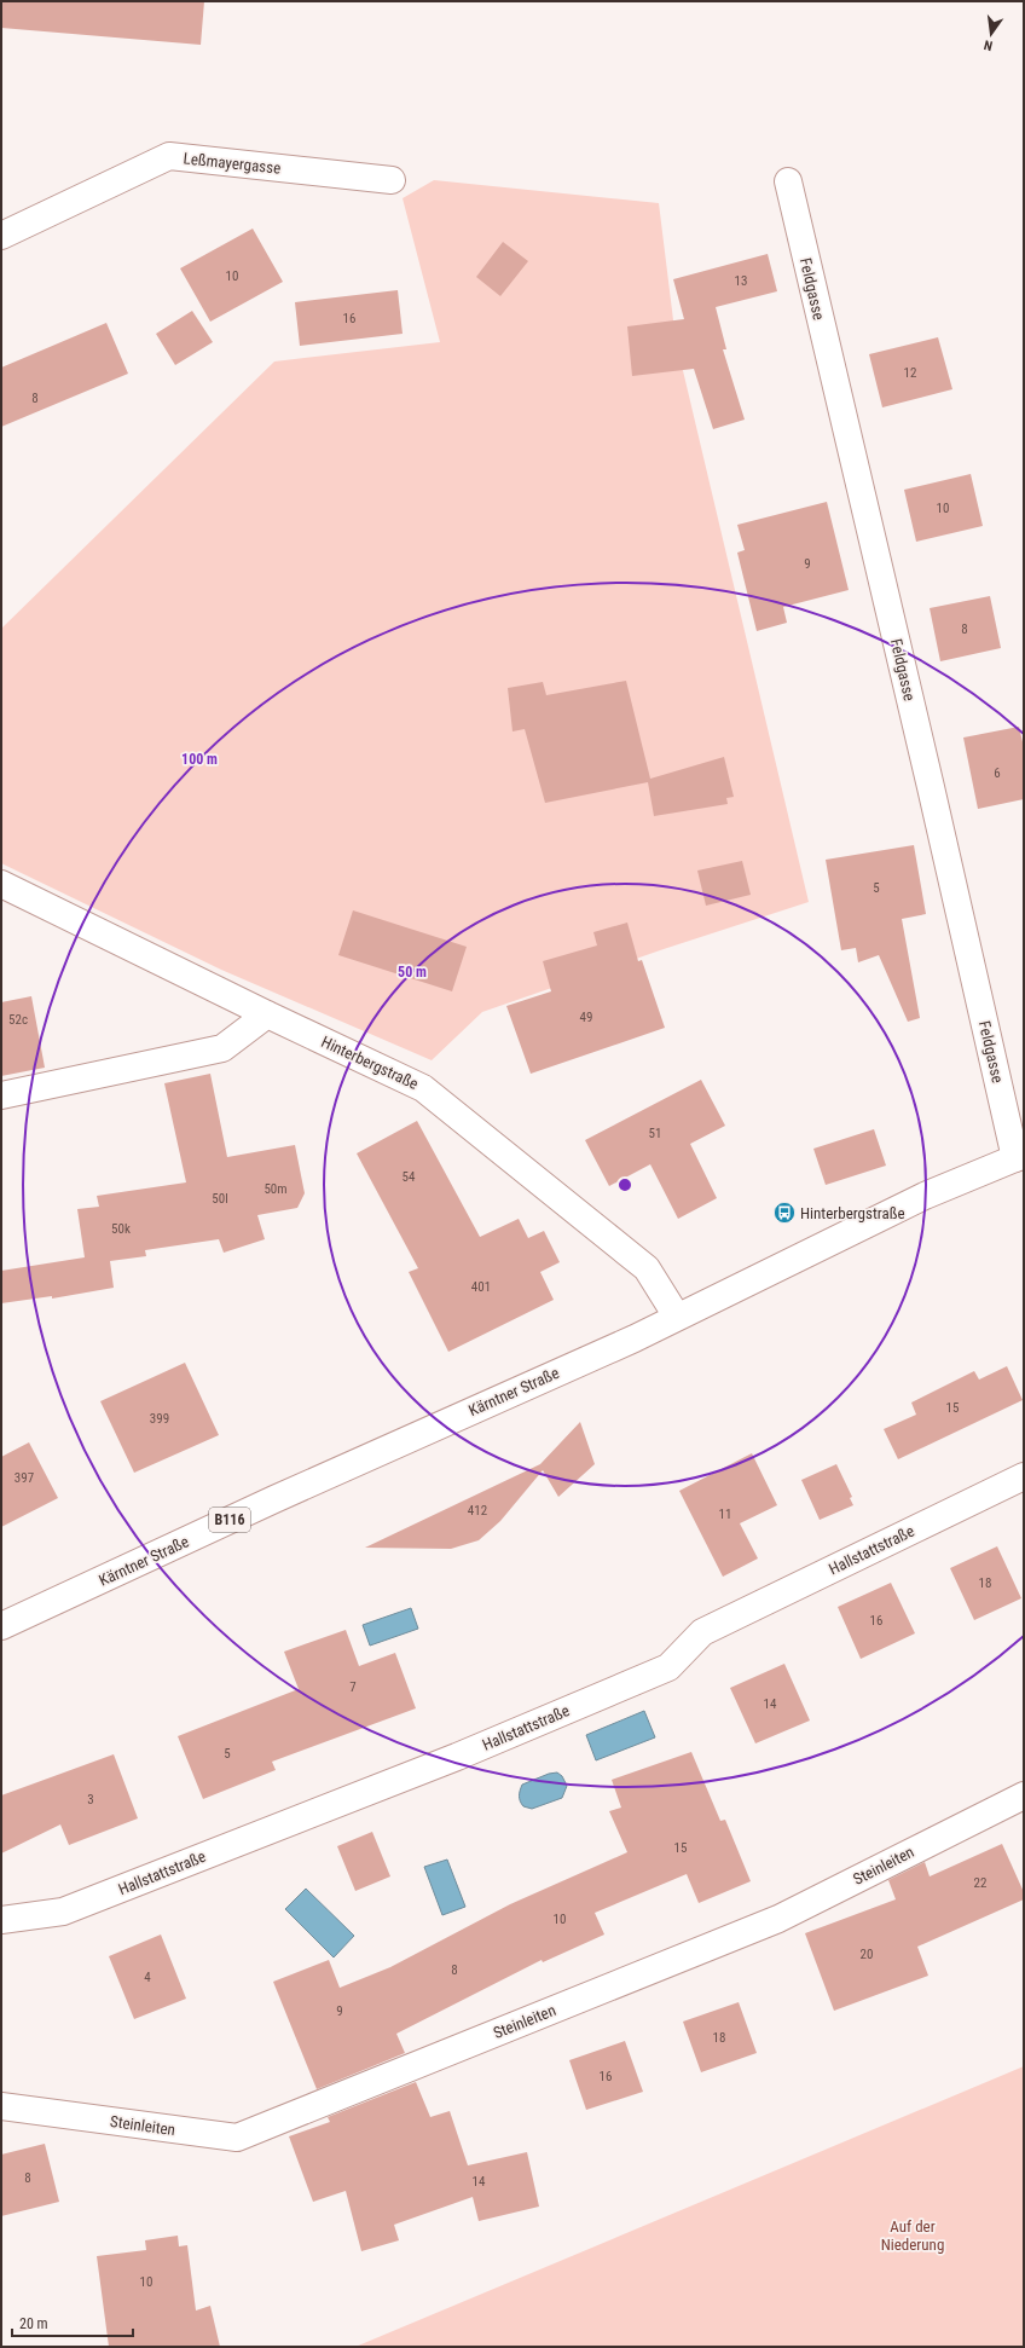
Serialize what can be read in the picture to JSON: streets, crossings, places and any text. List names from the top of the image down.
{
  "streets": {
    "street": [
      "Leßmayergasse",
      "Feldgasse",
      "Hinterbergstraße",
      "Kärntner Straße",
      "B116",
      "Hallstattstraße",
      "Steinleiten"
    ]
  },
  "crossings": [
    ["Feldgasse", "Kärntner Straße"],
    ["Hinterbergstraße", "Kärntner Straße"]
  ],
  "parks": ["Auf der Niederung"],
  "places": {
    "bus stop": ["Hinterbergstraße"]
  },
  "house_numbers": [
    "10",
    "13",
    "16",
    "12",
    "8",
    "10",
    "9",
    "8",
    "6",
    "5",
    "49",
    "52c",
    "51",
    "54",
    "50m",
    "50l",
    "50k",
    "401",
    "15",
    "399",
    "397",
    "412",
    "11",
    "18",
    "16",
    "7",
    "14",
    "5",
    "3",
    "15",
    "22",
    "10",
    "20",
    "8",
    "4",
    "9",
    "18",
    "16",
    "8",
    "14",
    "10"
  ],
  "scale_bar": "20 m",
  "north": "bottom",
  "rings": ["100 m", "50 m"]
}
